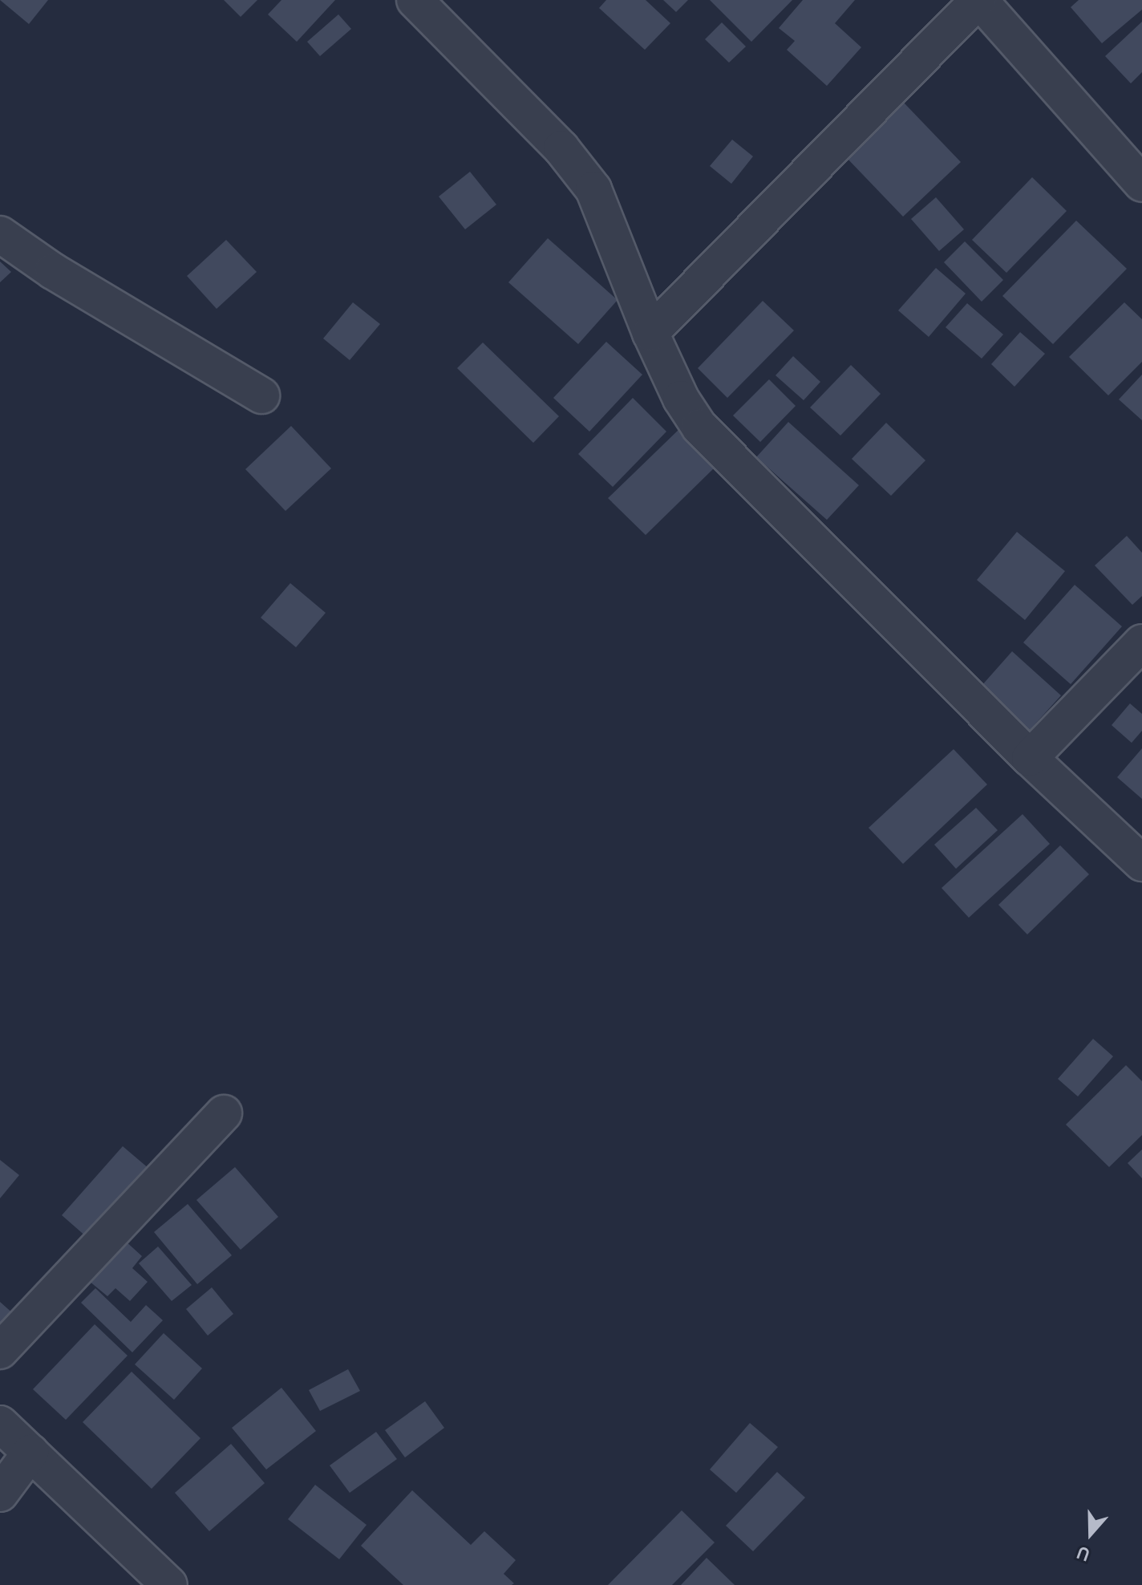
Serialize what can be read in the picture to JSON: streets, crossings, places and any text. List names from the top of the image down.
{
  "north": "bottom"
}
